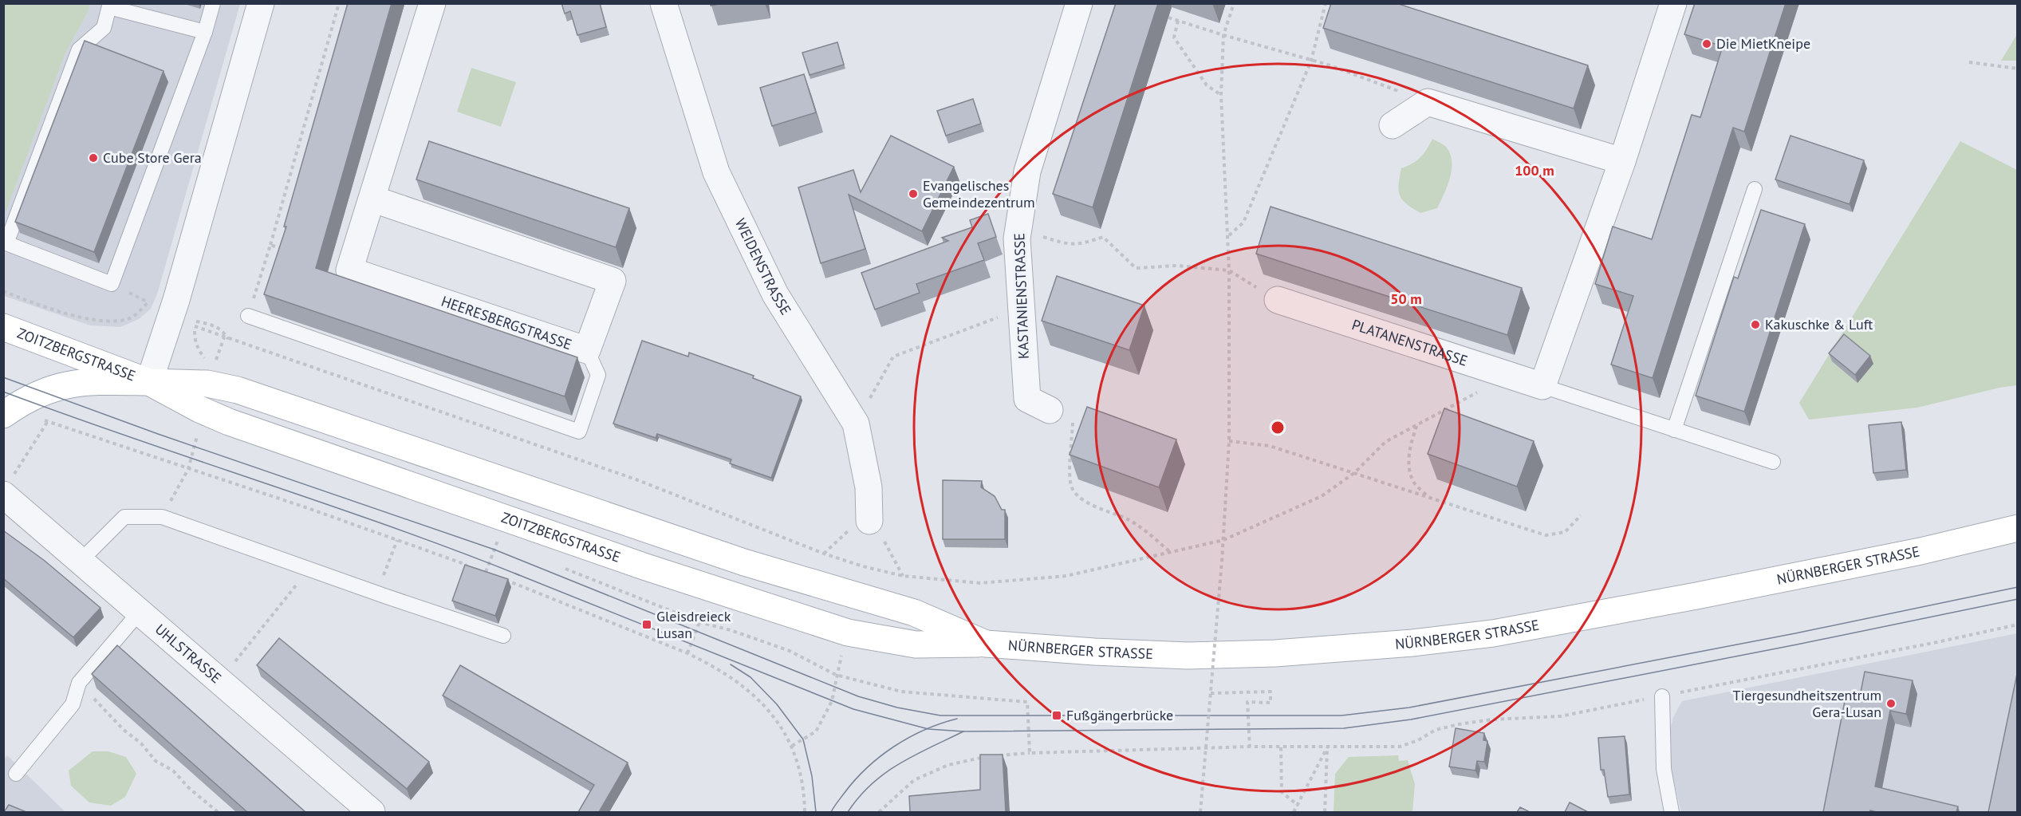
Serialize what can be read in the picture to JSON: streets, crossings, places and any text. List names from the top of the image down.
{
  "streets": {
    "main road": ["ZOITZBERGSTRASSE", "NÜRNBERGER STRASSE"],
    "street": [
      "WEIDENSTRASSE",
      "KASTANIENSTRASSE",
      "HEERESBERGSTRASSE",
      "PLATANENSTRASSE",
      "UHLSTRASSE"
    ]
  },
  "crossings": [
    ["ZOITZBERGSTRASSE", "NÜRNBERGER STRASSE"]
  ],
  "places": {
    "other": [
      "Die MietKneipe",
      "Cube Store Gera",
      "Evangelisches Gemeindezentrum",
      "Kakuschke & Luft",
      "Tiergesundheitszentrum Gera-Lusan"
    ],
    "transit": ["Gleisdreieck Lusan", "Fußgängerbrücke"]
  },
  "rings": ["100 m", "50 m"]
}
